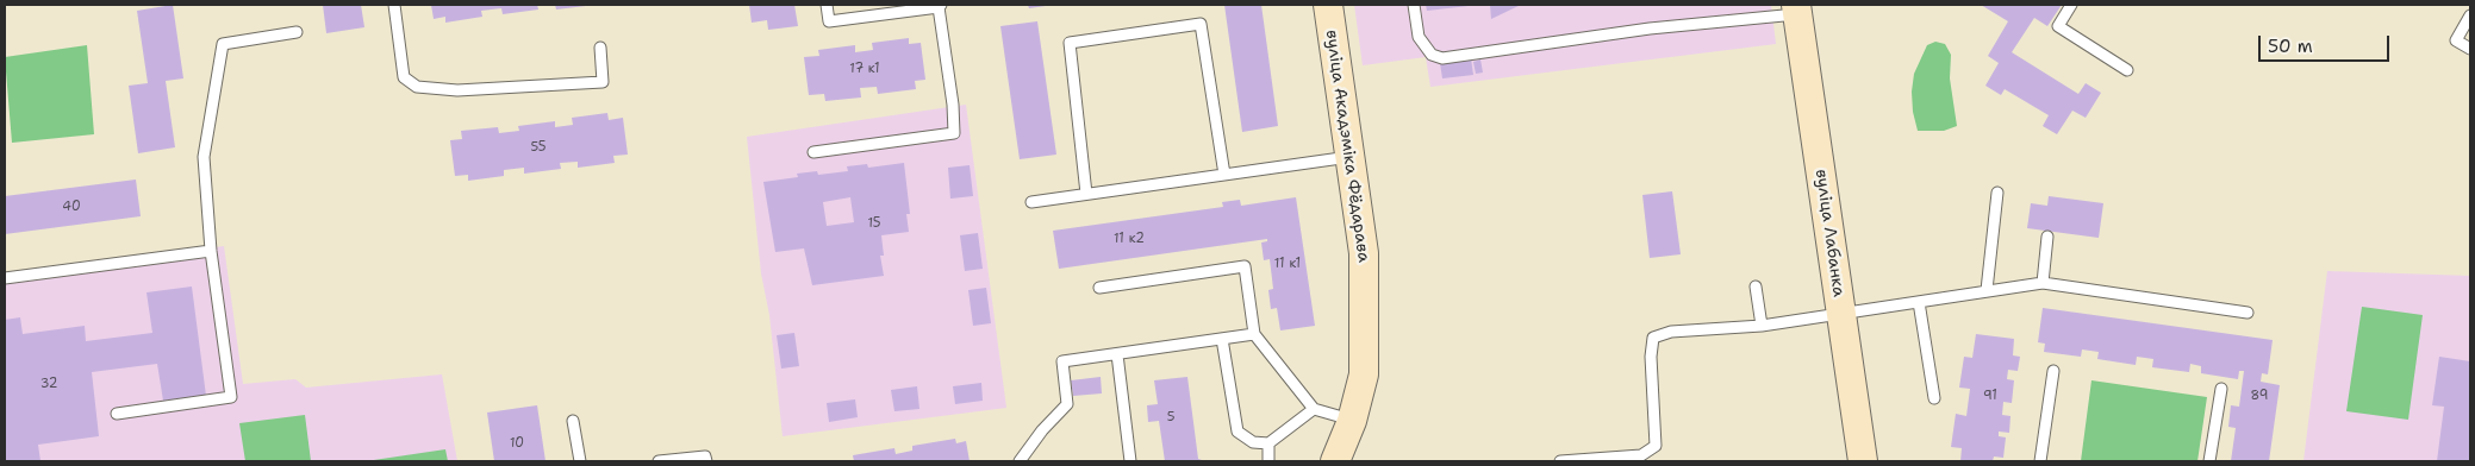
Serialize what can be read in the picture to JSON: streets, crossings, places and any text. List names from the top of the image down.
{
  "streets": {
    "street": ["вуліца Акадэміка Фёдарава", "вуліца Лабанка"]
  },
  "house_numbers": [
    "17 к1",
    "55",
    "40",
    "15",
    "11 к2",
    "11 к1",
    "32",
    "91",
    "89",
    "5",
    "10"
  ],
  "scale_bar": "50 m"
}
